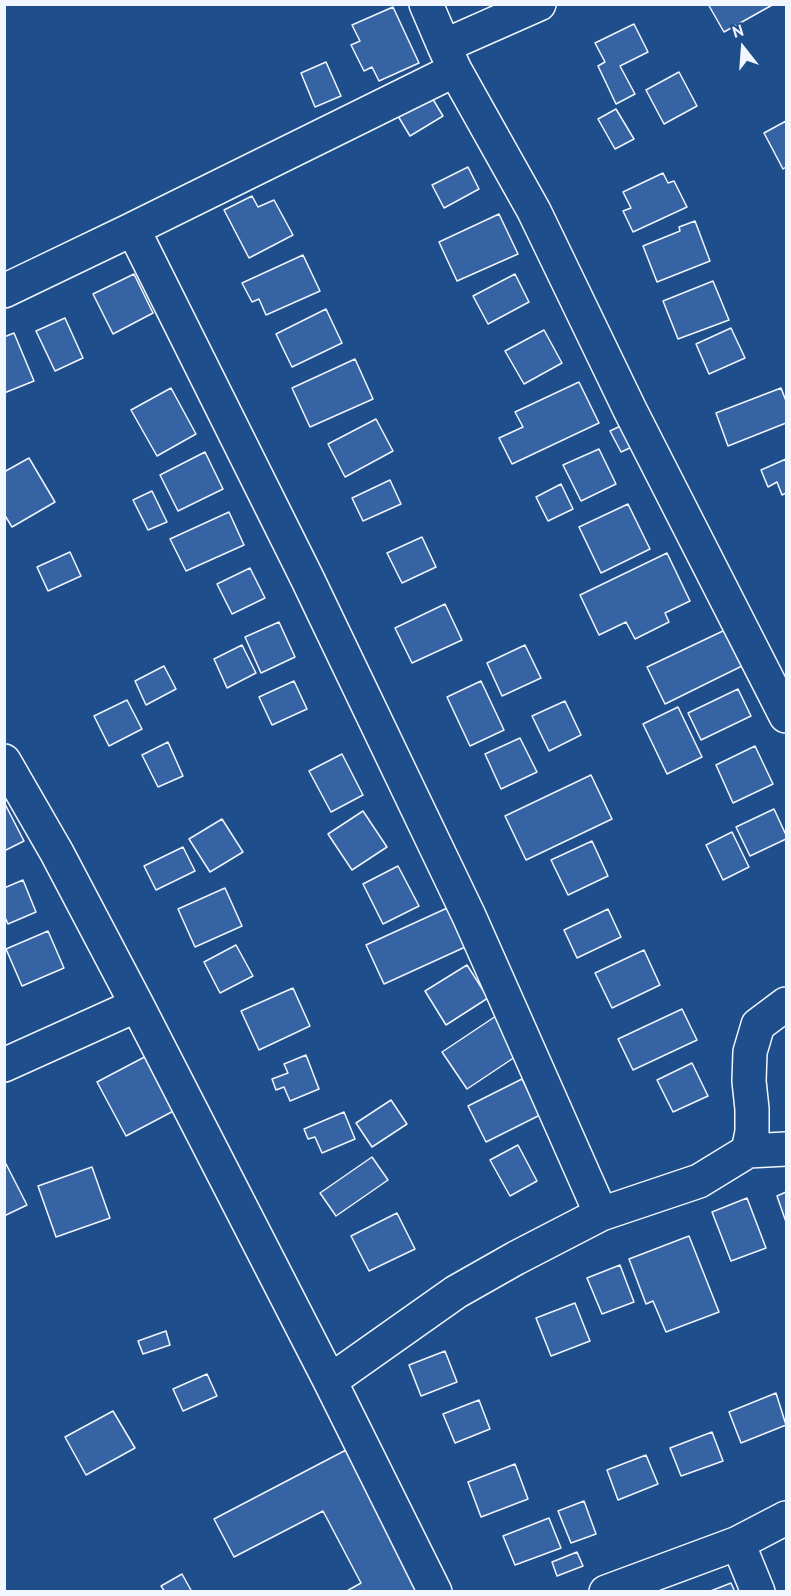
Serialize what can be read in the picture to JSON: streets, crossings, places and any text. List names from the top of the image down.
{
  "north": "top"
}
